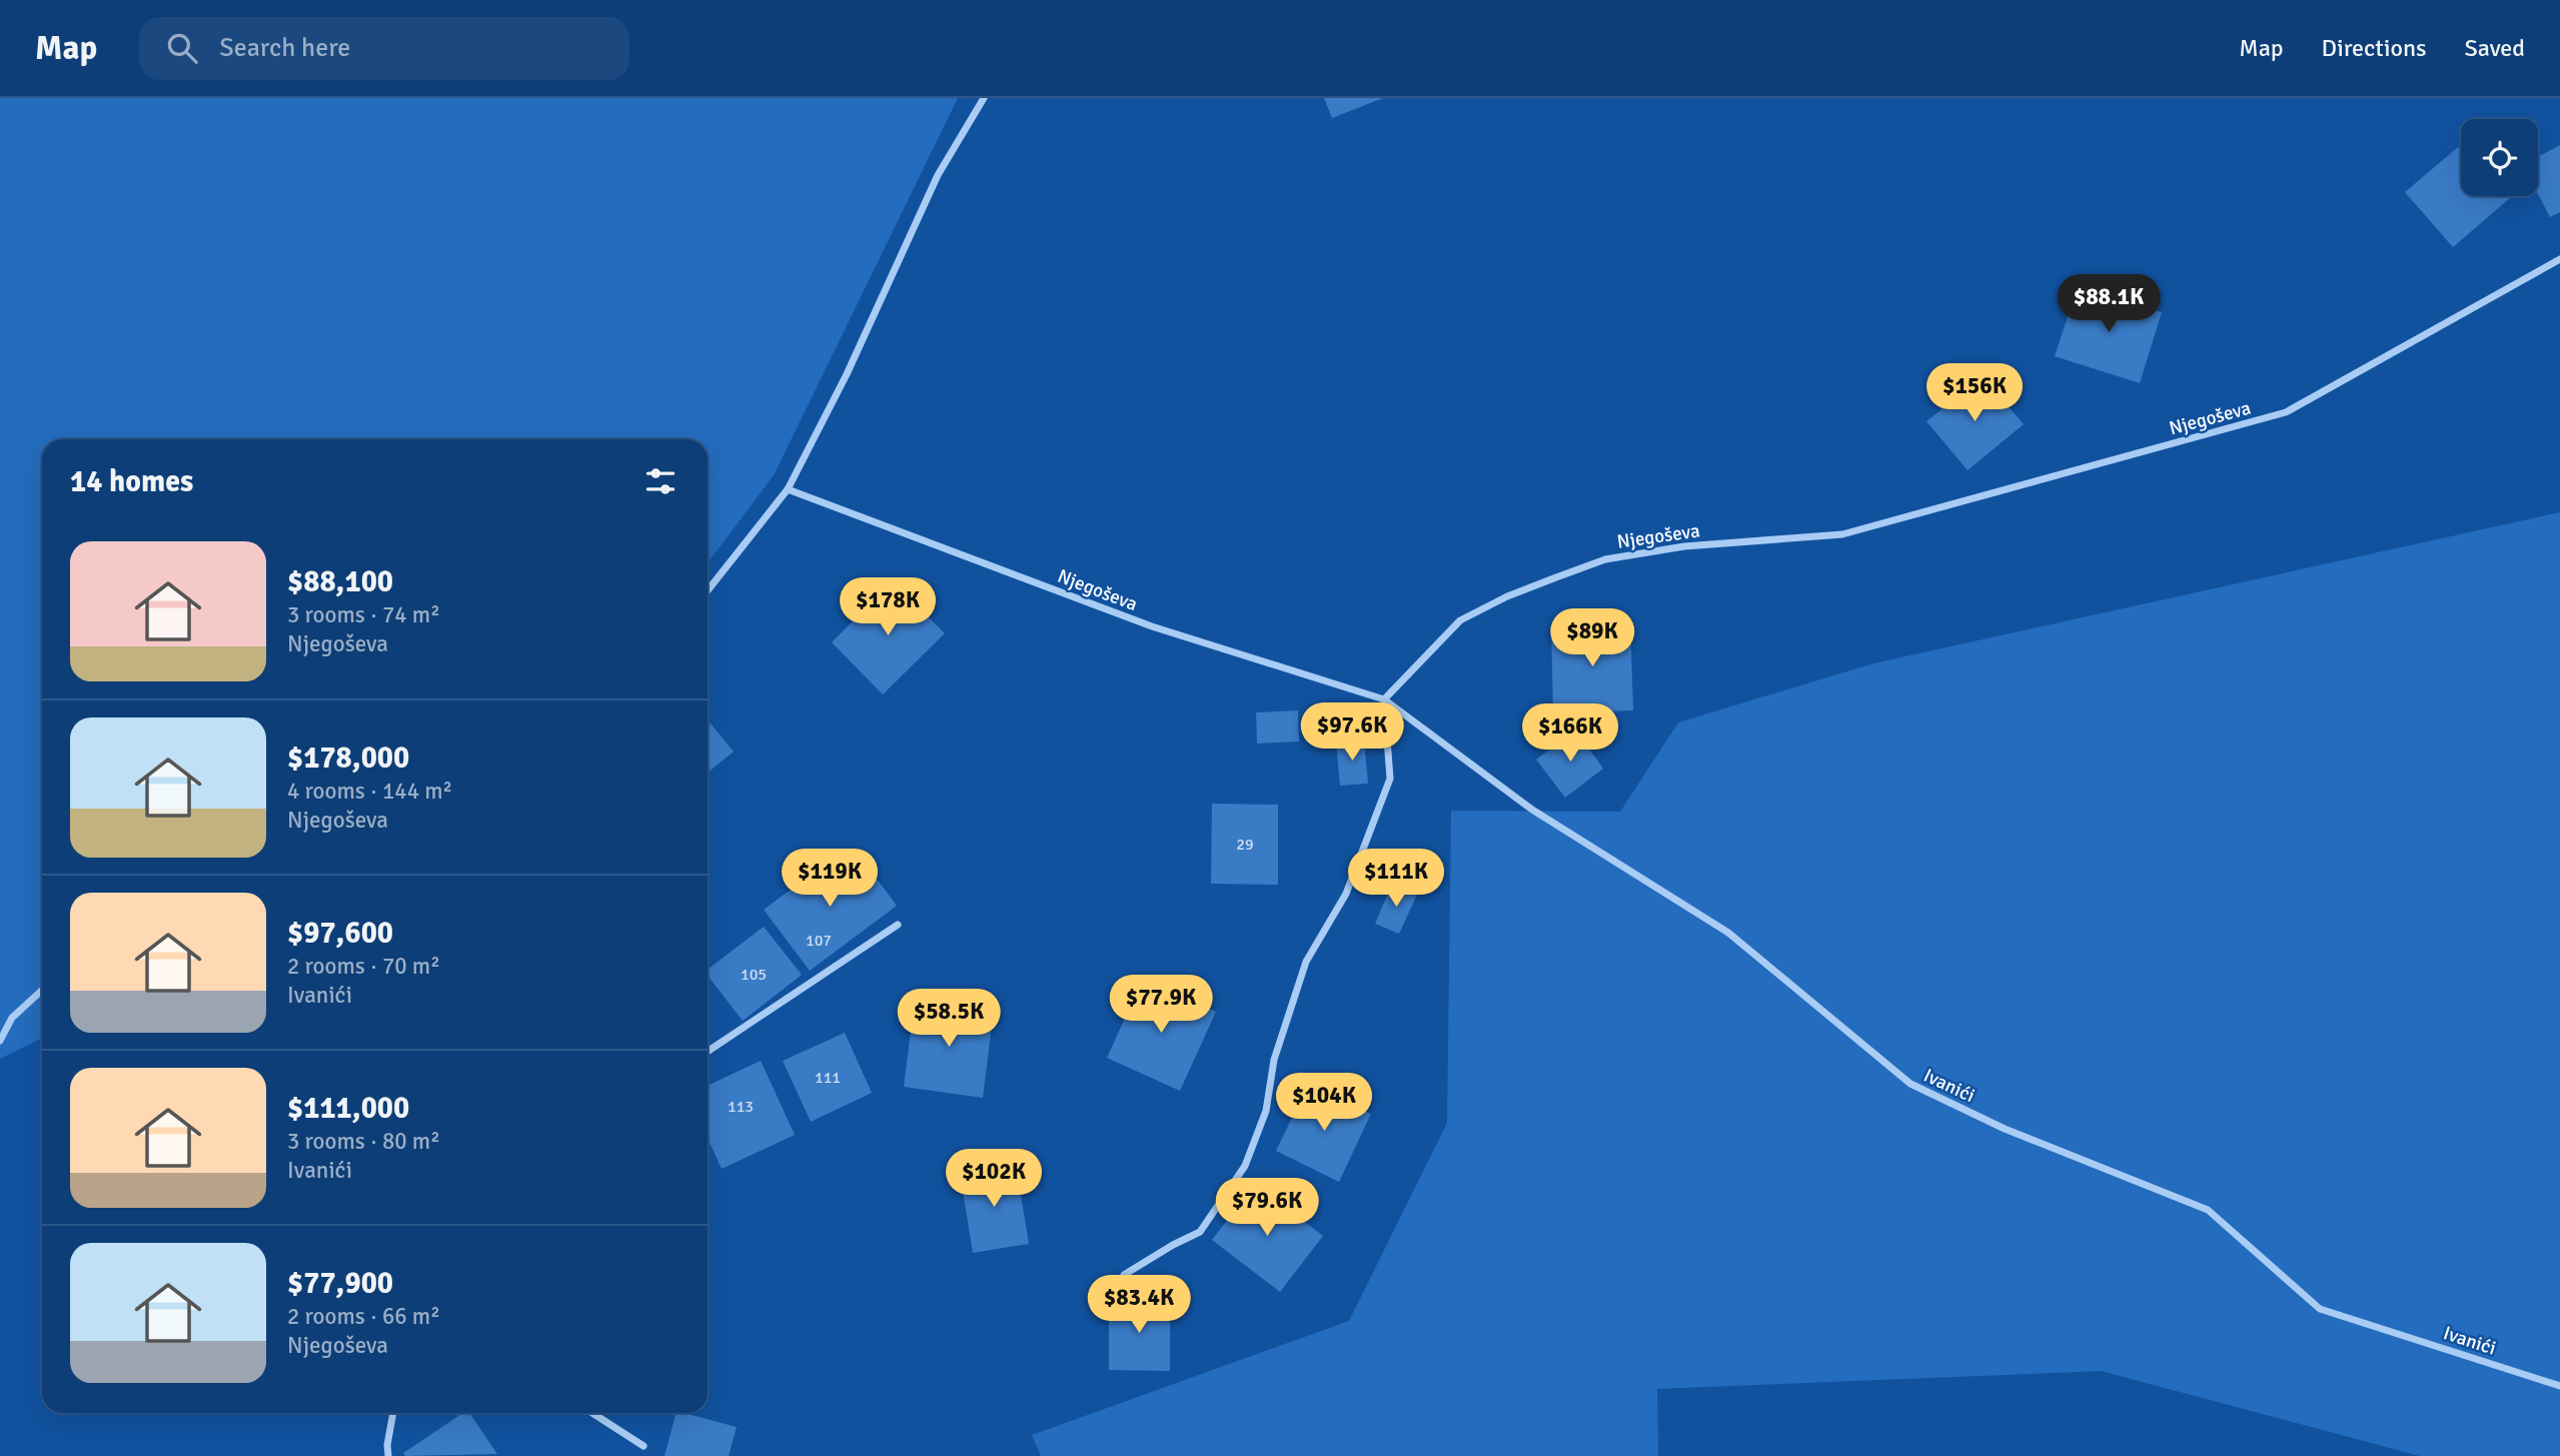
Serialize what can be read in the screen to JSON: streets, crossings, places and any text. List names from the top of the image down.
{
  "streets": {
    "street": ["Njegoševa", "Ivanići"]
  },
  "crossings": [
    ["Njegoševa", "Ivanići"]
  ],
  "house_numbers": [
    "29",
    "107",
    "105",
    "111",
    "113"
  ],
  "page": {
    "header": "Map",
    "search": "Search here",
    "nav": ["Map", "Directions", "Saved"],
    "price": [
      "$88.1K",
      "$156K",
      "$178K",
      "$89K",
      "$97.6K",
      "$166K",
      "$119K",
      "$111K",
      "$77.9K",
      "$58.5K",
      "$104K",
      "$102K",
      "$79.6K",
      "$83.4K"
    ],
    "heading": "14 homes",
    "list": [
      {
        "name": "$88,100",
        "note": "3 rooms · 74 m² · Njegoševa"
      },
      {
        "name": "$178,000",
        "note": "4 rooms · 144 m² · Njegoševa"
      },
      {
        "name": "$97,600",
        "note": "2 rooms · 70 m² · Ivanići"
      },
      {
        "name": "$111,000",
        "note": "3 rooms · 80 m² · Ivanići"
      },
      {
        "name": "$77,900",
        "note": "2 rooms · 66 m² · Njegoševa"
      }
    ]
  }
}
